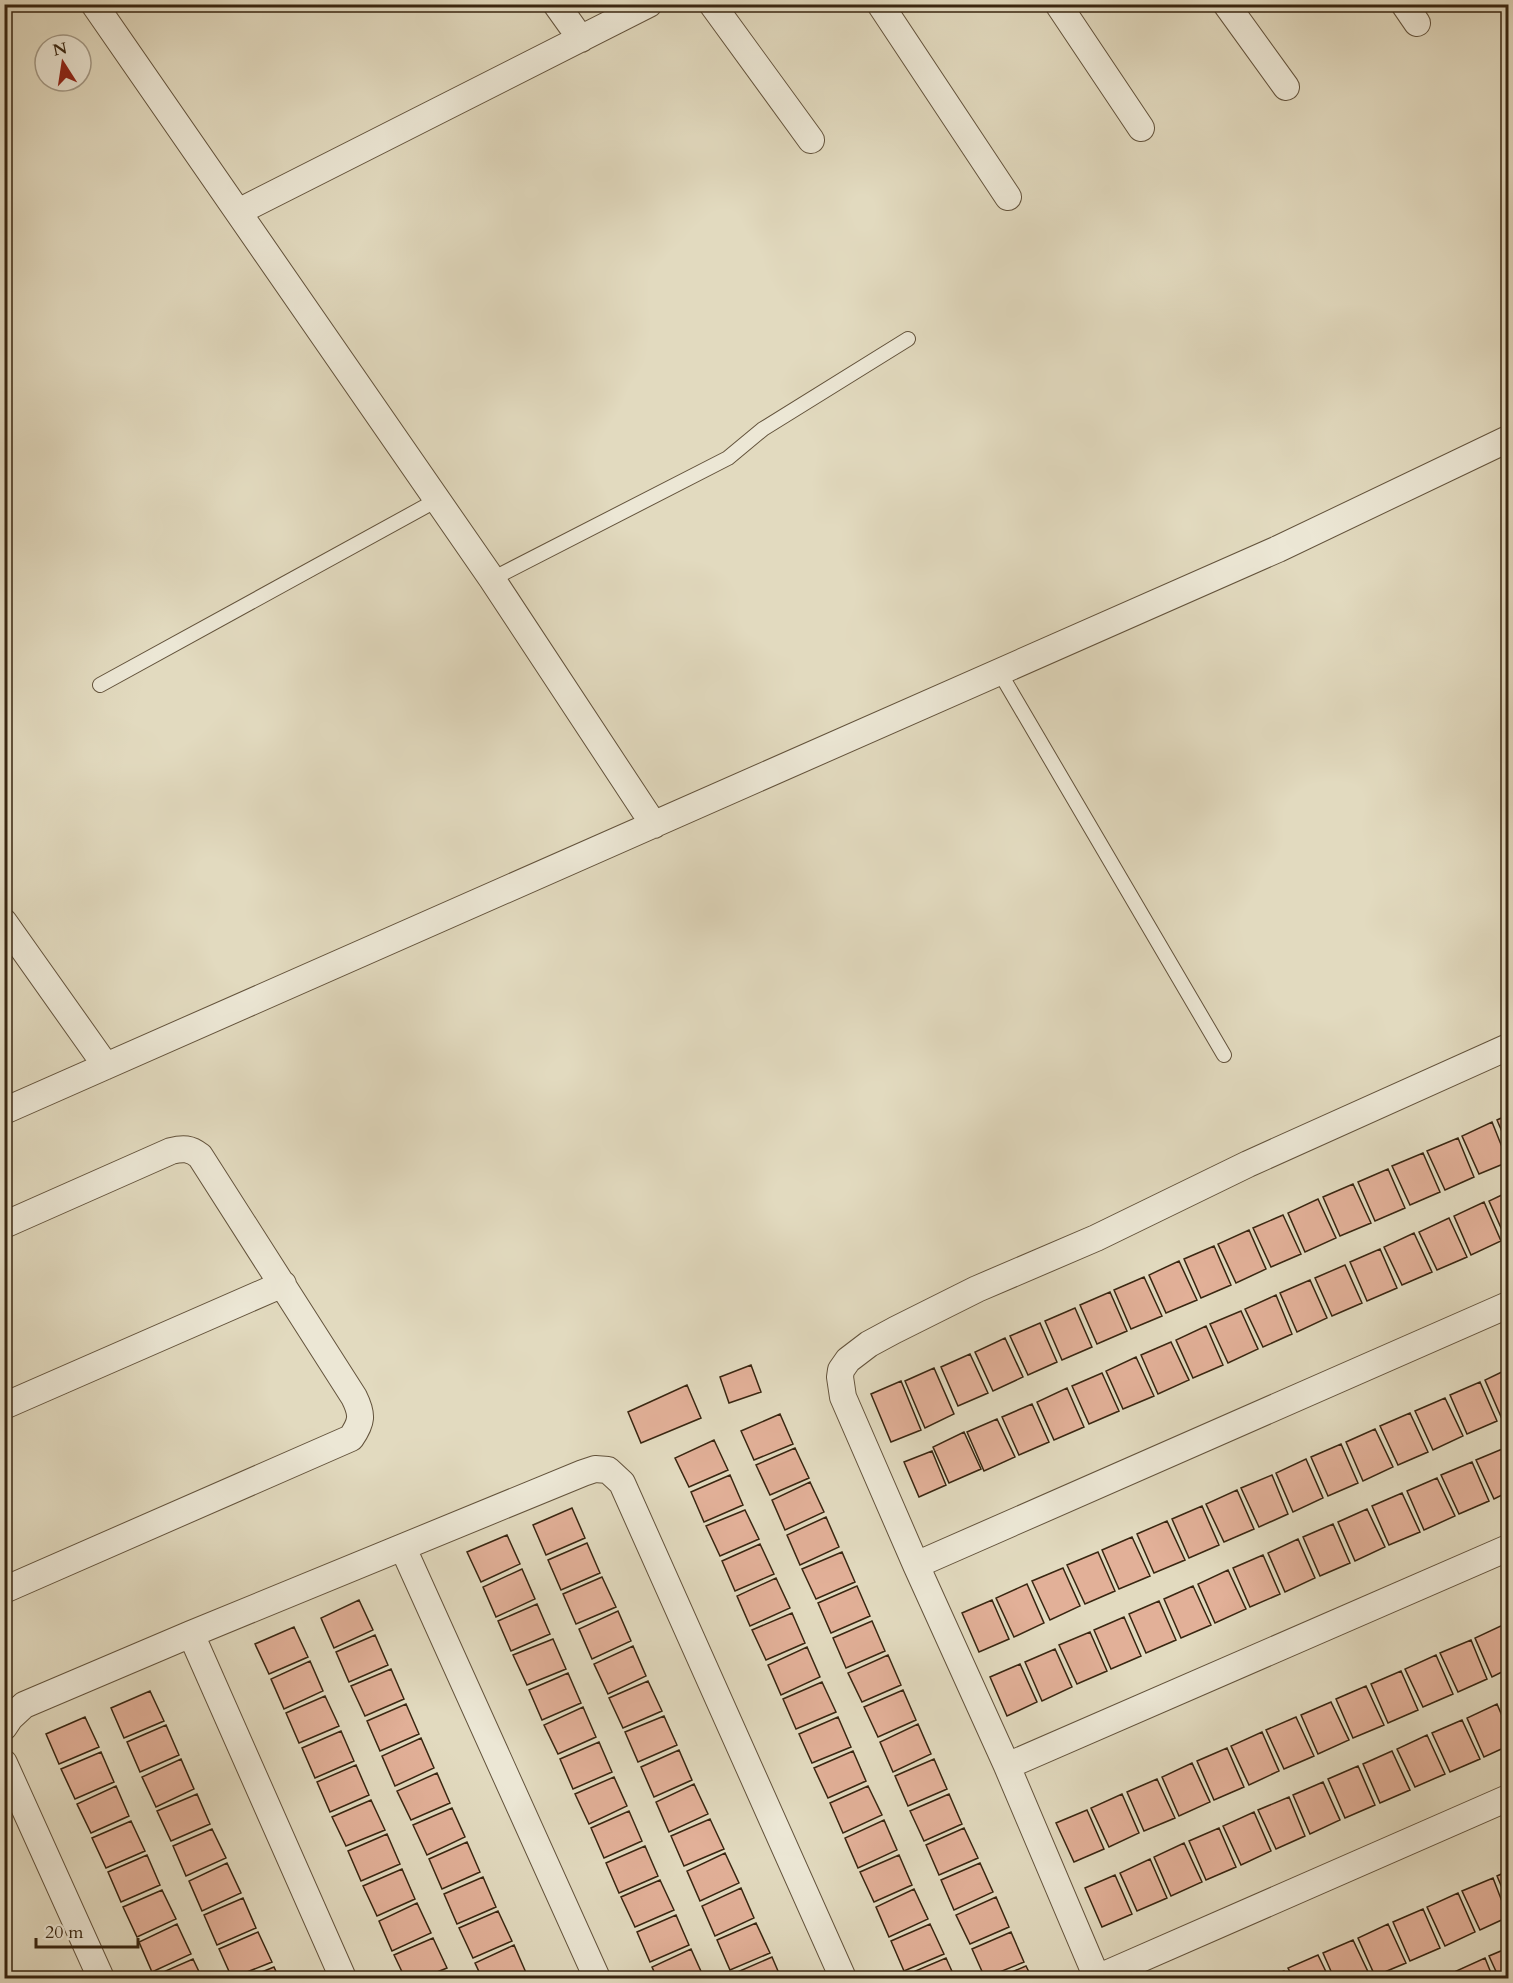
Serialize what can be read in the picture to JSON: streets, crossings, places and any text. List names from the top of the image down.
{
  "scale_bar": "20 m",
  "north": "top"
}
